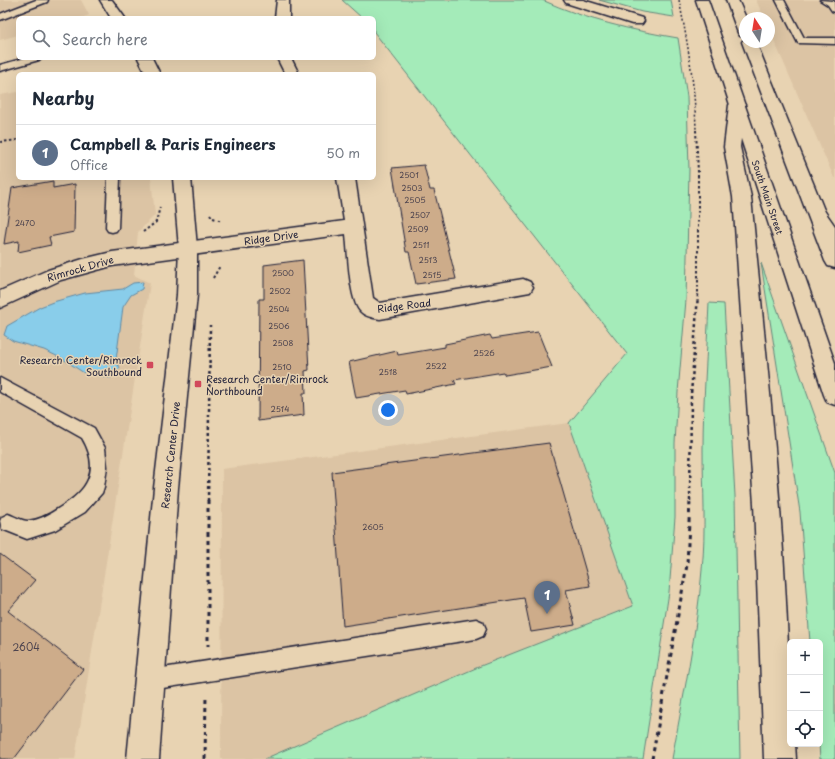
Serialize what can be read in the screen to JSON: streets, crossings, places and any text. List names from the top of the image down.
{
  "streets": {
    "main road": [
      "South Main Street",
      "Ridge Drive",
      "Rimrock Drive",
      "Ridge Road",
      "Research Center Drive"
    ]
  },
  "crossings": [
    ["Ridge Drive", "Rimrock Drive"],
    ["Ridge Drive", "Ridge Road"],
    ["Ridge Drive", "Research Center Drive"],
    ["Rimrock Drive", "Research Center Drive"]
  ],
  "places": {
    "transit": ["Research Center/Rimrock Southbound", "Research Center/Rimrock Northbound"]
  },
  "house_numbers": [
    "2501",
    "2503",
    "2505",
    "2507",
    "2470",
    "2509",
    "2511",
    "2513",
    "2500",
    "2515",
    "2502",
    "2504",
    "2506",
    "2508",
    "2526",
    "2522",
    "2510",
    "2518",
    "2514",
    "2605",
    "2604"
  ],
  "north": "top",
  "page": {
    "search": "Search here",
    "heading": "Nearby",
    "list": [
      {
        "mark": "1",
        "name": "Campbell & Paris Engineers",
        "note": "Office",
        "value": "50 m"
      }
    ],
    "pins": "1",
    "map_buttons": ["+", "−"]
  }
}
